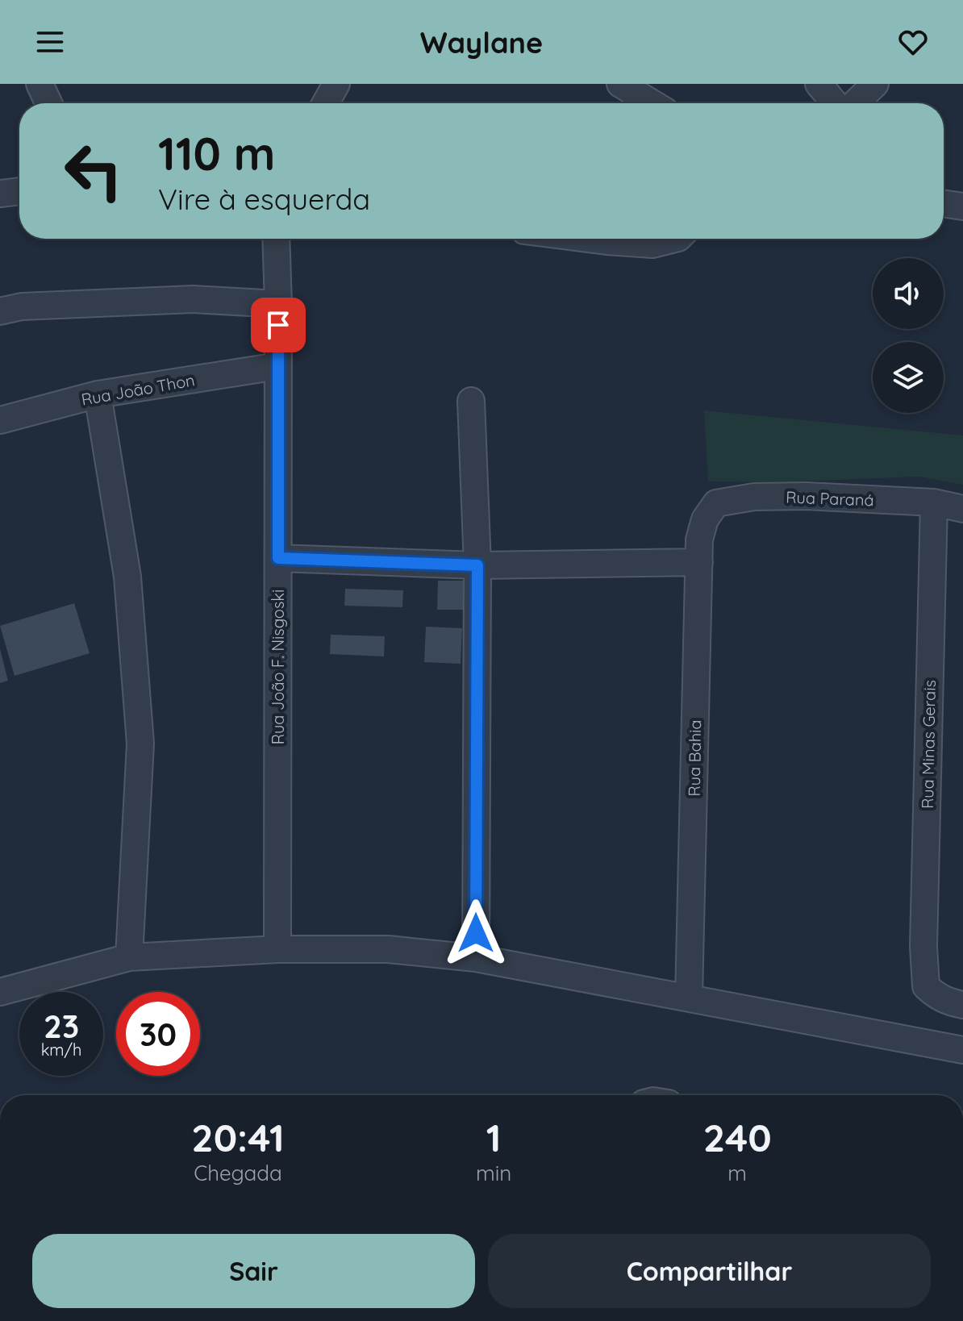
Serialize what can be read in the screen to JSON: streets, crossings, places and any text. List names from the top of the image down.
{
  "streets": {
    "street": [
      "Rua João Thon",
      "Rua Paraná",
      "Rua João F. Nisgoski",
      "Rua Minas Gerais",
      "Rua Bahia"
    ]
  },
  "crossings": [
    ["Rua João Thon", "Rua João F. Nisgoski"],
    ["Rua Paraná", "Rua Minas Gerais"],
    ["Rua Paraná", "Rua Bahia"]
  ],
  "page": {
    "header": "Waylane",
    "turn": ["110 m", "Vire à esquerda"],
    "speed": "23 km/h",
    "limit": "30",
    "eta": [
      "20:41",
      "Chegada",
      "1",
      "min",
      "240",
      "m"
    ],
    "buttons": ["Sair", "Compartilhar"]
  }
}
